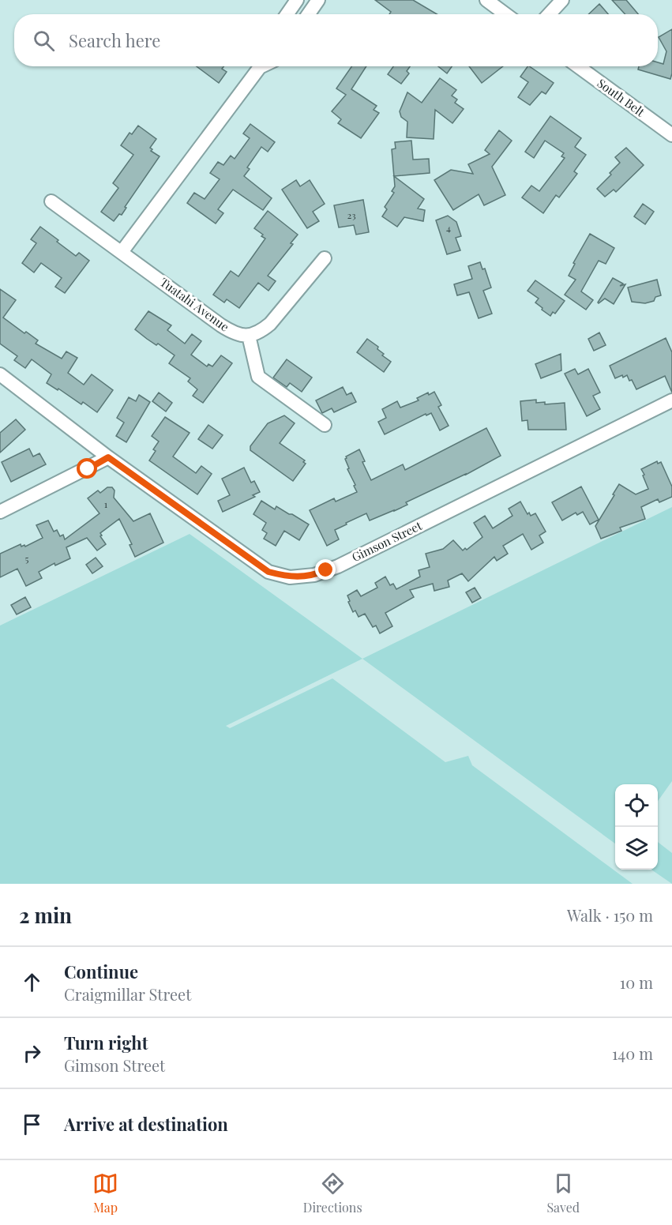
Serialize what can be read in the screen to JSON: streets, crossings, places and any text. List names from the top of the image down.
{
  "streets": {
    "street": ["South Belt", "Tuatahi Avenue", "Gimson Street"]
  },
  "house_numbers": [
    "23",
    "4",
    "1",
    "5"
  ],
  "page": {
    "search": "Search here",
    "heading": ["2 min", "Walk · 150 m"],
    "list": [
      ["Continue", "Craigmillar Street", "10 m"],
      ["Turn right", "Gimson Street", "140 m"],
      "Arrive at destination"
    ],
    "nav": ["Map", "Directions", "Saved"]
  }
}
